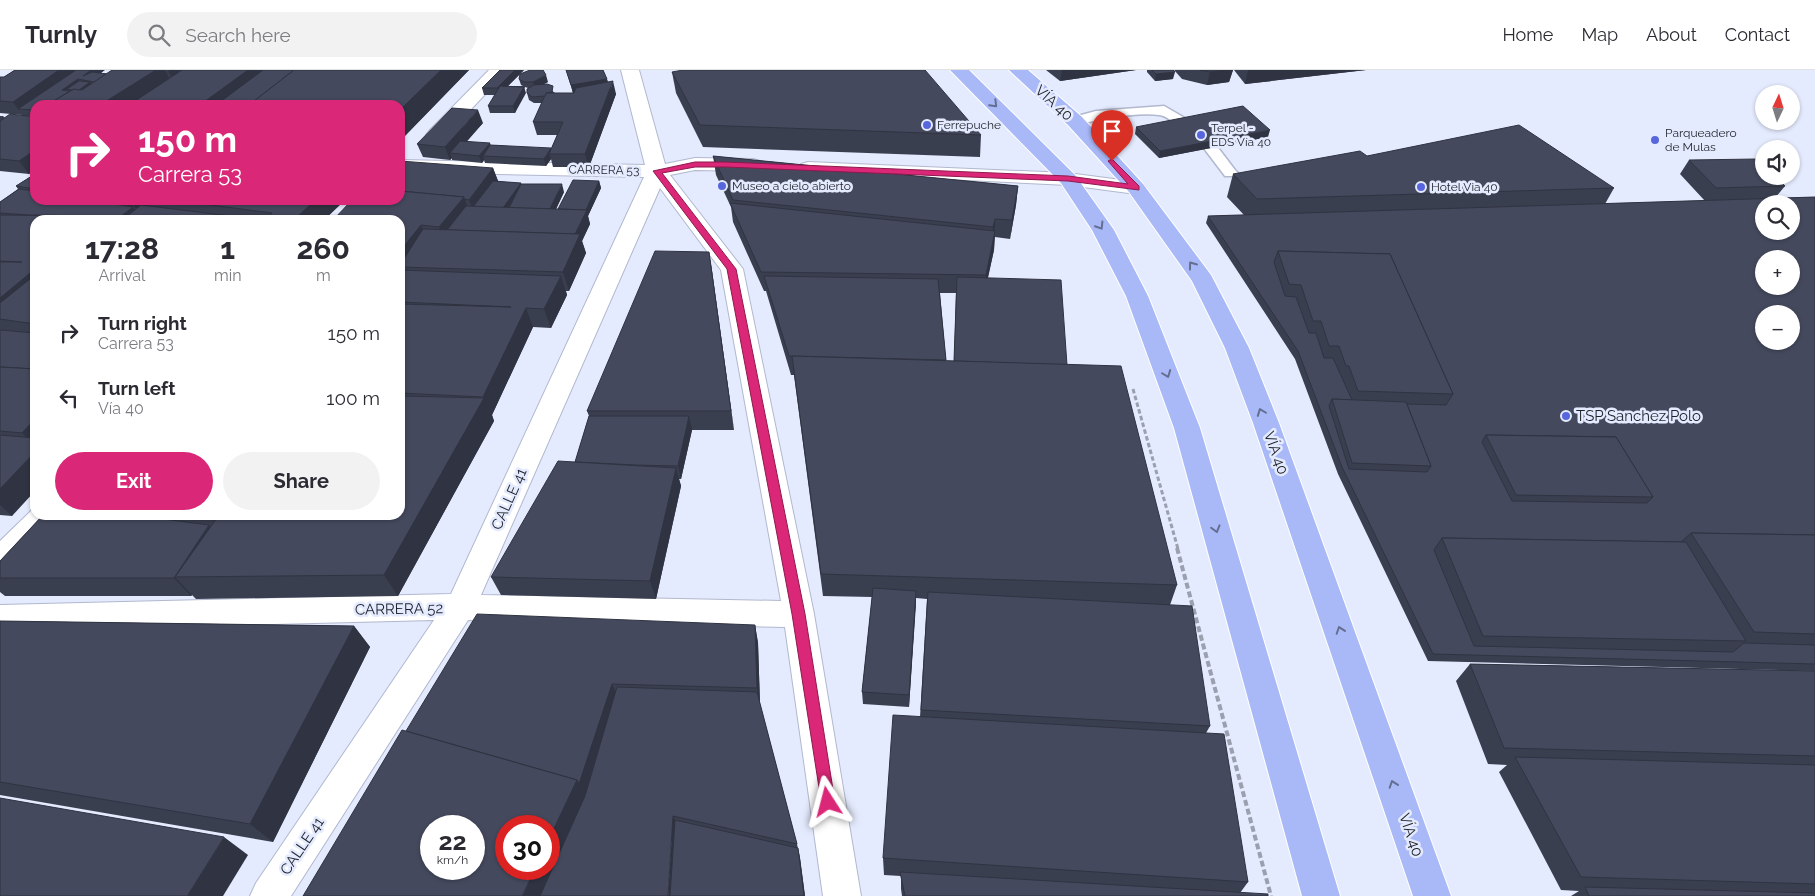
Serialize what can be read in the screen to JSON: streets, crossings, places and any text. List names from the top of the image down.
{
  "streets": {
    "highway": ["VÍA 40"],
    "street": ["CARRERA 53", "CALLE 41", "CARRERA 52"]
  },
  "crossings": [
    ["VÍA 40", "CARRERA 53"],
    ["CARRERA 53", "CALLE 41"],
    ["CALLE 41", "CARRERA 52"]
  ],
  "places": [
    "Ferrepuche",
    "Terpel - EDS Vía 40",
    "Parqueadero de Mulas",
    "Museo a cielo abierto",
    "Hotel Via 40",
    "TSP Sanchez Polo"
  ],
  "north": "top",
  "page": {
    "header": "Turnly",
    "search": "Search here",
    "nav": [
      "Home",
      "Map",
      "About",
      "Contact"
    ],
    "map_buttons": ["+", "−"],
    "turn": ["150 m", "Carrera 53"],
    "eta": [
      "17:28",
      "Arrival",
      "1",
      "min",
      "260",
      "m"
    ],
    "list": [
      {
        "name": "Turn right",
        "note": "Carrera 53",
        "value": "150 m"
      },
      {
        "name": "Turn left",
        "note": "Vía 40",
        "value": "100 m"
      }
    ],
    "buttons": ["Exit", "Share"],
    "speed": "22 km/h",
    "limit": "30"
  }
}
